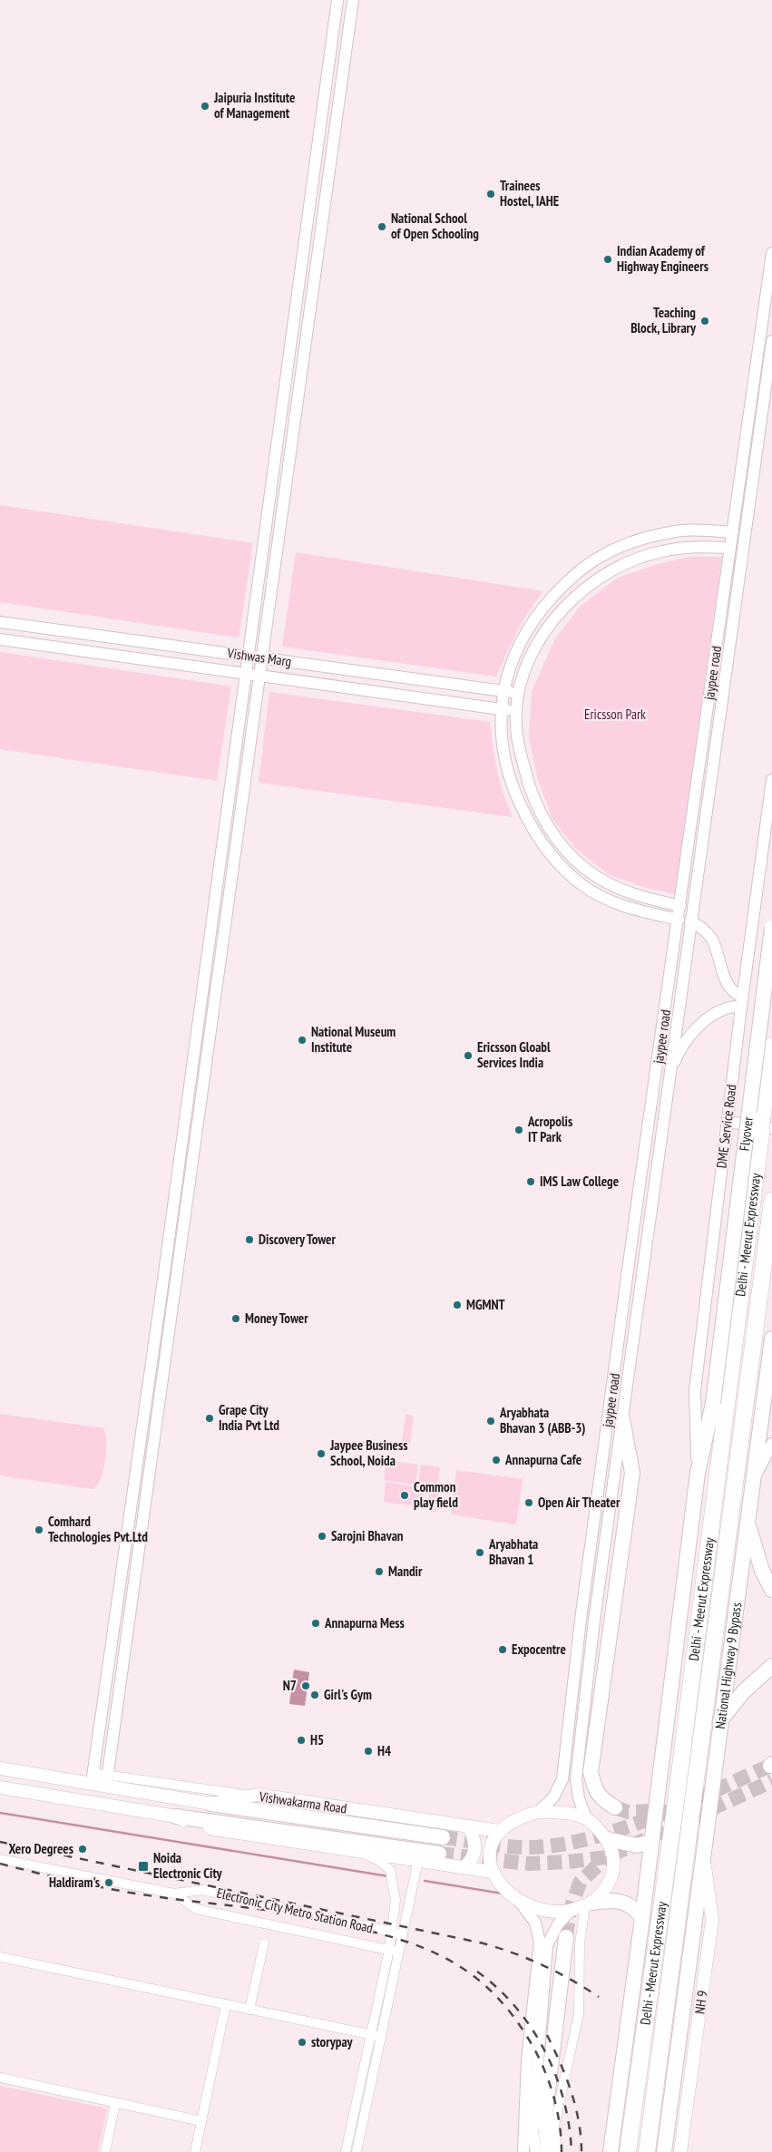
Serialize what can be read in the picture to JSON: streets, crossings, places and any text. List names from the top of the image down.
{
  "streets": {
    "highway": ["Flyover", "Delhi - Meerut Expressway", "National Highway 9 Bypass"],
    "main road": ["Vishwakarma Road", "NH 9"],
    "street": [
      "Vishwas Marg",
      "jaypee road",
      "DME Service Road",
      "Electronic City Metro Station Road"
    ]
  },
  "crossings": [
    ["jaypee road", "Vishwakarma Road"],
    ["DME Service Road", "Flyover"],
    ["National Highway 9 Bypass", "NH 9"]
  ],
  "parks": ["Ericsson Park"],
  "places": {
    "other": [
      "Jaipuria Institute of Management",
      "Trainees Hostel, IAHE",
      "National School of Open Schooling",
      "Indian Academy of Highway Engineers",
      "Teaching Block, Library",
      "National Museum Institute",
      "Ericsson Gloabl Services India",
      "Acropolis IT Park",
      "IMS Law College",
      "Discovery Tower",
      "MGMNT",
      "Money Tower",
      "Grape City India Pvt Ltd",
      "Aryabhata Bhavan 3 (ABB-3)",
      "Jaypee Business School, Noida",
      "Annapurna Cafe",
      "Common play field",
      "Open Air Theater",
      "Comhard Technologies Pvt.Ltd",
      "Sarojni Bhavan",
      "Aryabhata Bhavan 1",
      "Mandir",
      "Annapurna Mess",
      "Expocentre",
      "N7",
      "Girl's Gym",
      "H5",
      "H4",
      "Xero Degrees",
      "Haldiram's",
      "storypay"
    ],
    "transit": ["Noida Electronic City"]
  }
}
